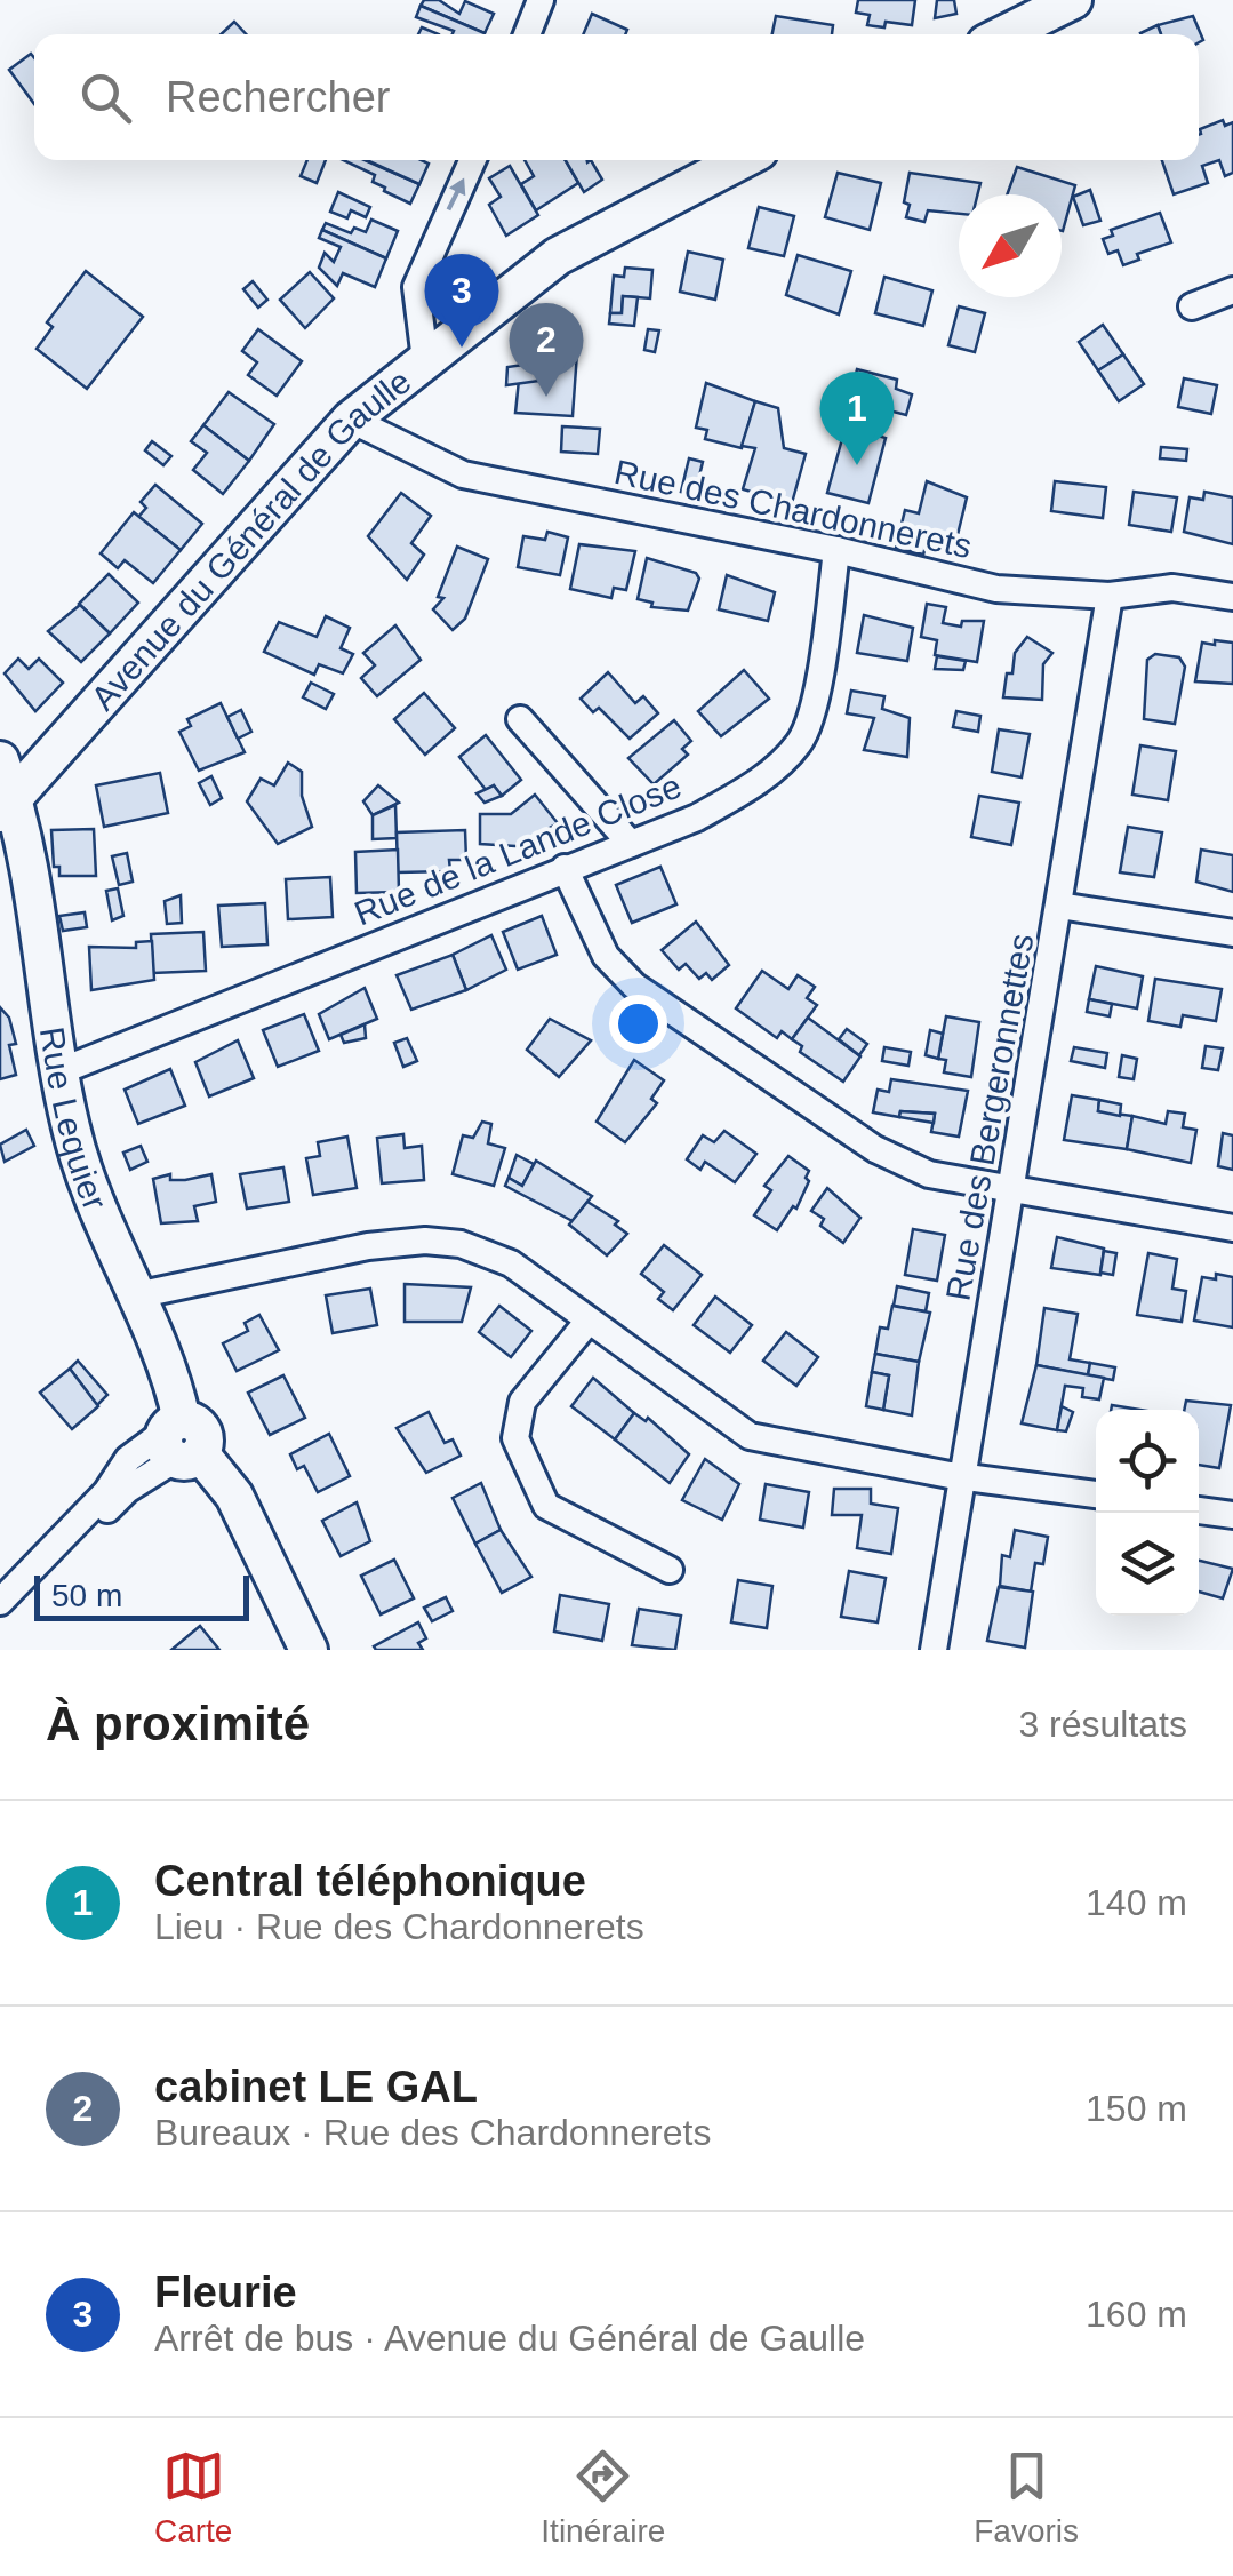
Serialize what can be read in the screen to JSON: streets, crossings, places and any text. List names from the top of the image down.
{
  "streets": {
    "street": [
      "Rue des Chardonnerets",
      "Avenue du Général de Gaulle",
      "Rue de la Lande Close",
      "Rue Lequier",
      "Rue des Bergeronnettes"
    ]
  },
  "crossings": [
    ["Rue des Chardonnerets", "Avenue du Général de Gaulle"],
    ["Rue des Chardonnerets", "Rue de la Lande Close"],
    ["Rue des Chardonnerets", "Rue des Bergeronnettes"],
    ["Avenue du Général de Gaulle", "Rue Lequier"],
    ["Rue de la Lande Close", "Rue Lequier"]
  ],
  "scale_bar": "50 m",
  "north": "bottom left",
  "page": {
    "search": "Rechercher",
    "pins": ["3", "2", "1"],
    "scale": "50 m",
    "heading": ["À proximité", "3 résultats"],
    "list": [
      {
        "mark": "1",
        "name": "Central téléphonique",
        "note": "Lieu · Rue des Chardonnerets",
        "value": "140 m"
      },
      {
        "mark": "2",
        "name": "cabinet LE GAL",
        "note": "Bureaux · Rue des Chardonnerets",
        "value": "150 m"
      },
      {
        "mark": "3",
        "name": "Fleurie",
        "note": "Arrêt de bus · Avenue du Général de Gaulle",
        "value": "160 m"
      }
    ],
    "nav": ["Carte", "Itinéraire", "Favoris"]
  }
}
